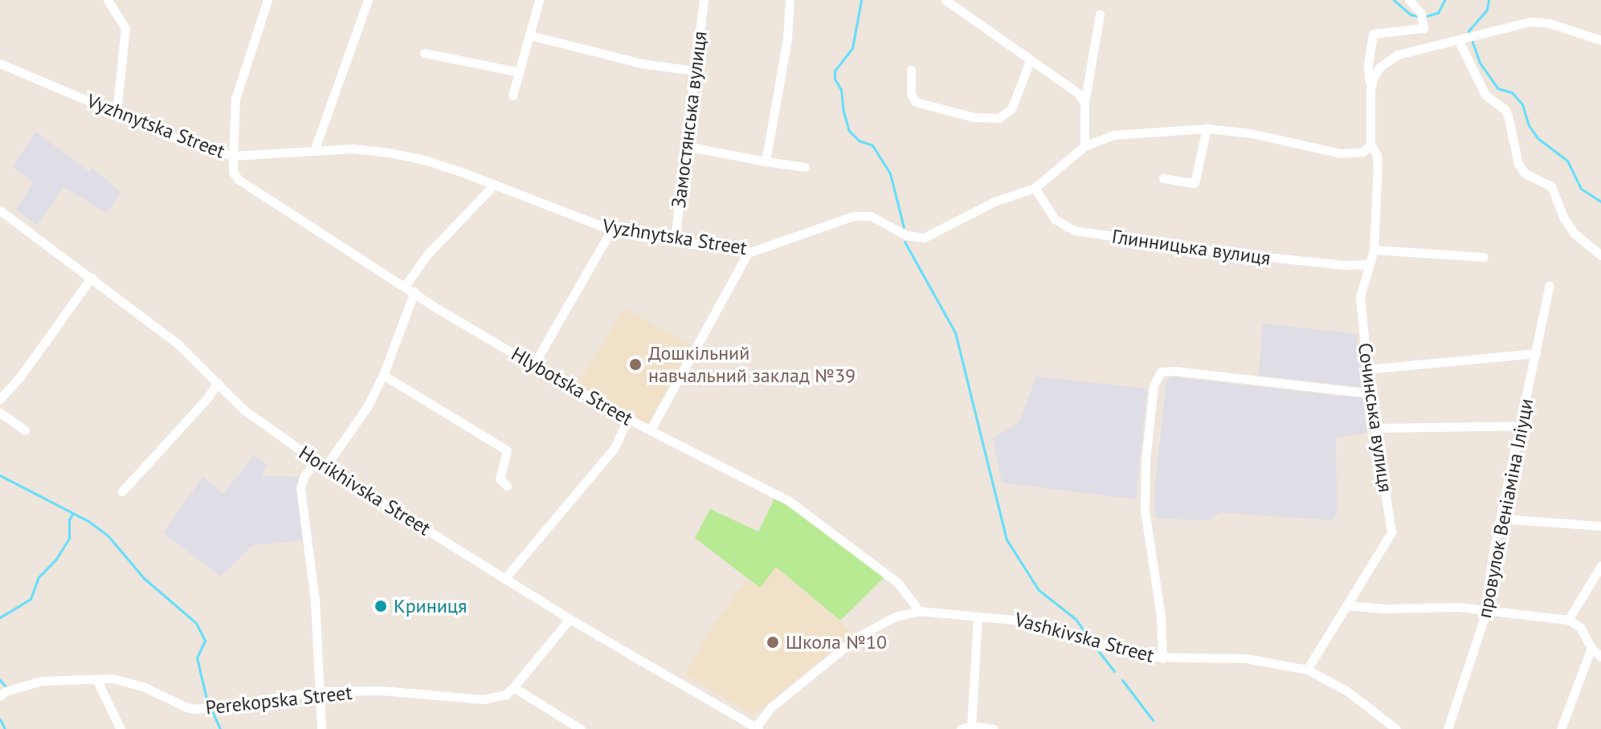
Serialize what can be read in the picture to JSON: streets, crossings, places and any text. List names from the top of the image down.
{
  "streets": {
    "street": [
      "Замостянська вулиця",
      "Vyzhnytska Street",
      "Глинницька вулиця",
      "Hlybotska Street",
      "Сочинська вулиця",
      "Horikhivska Street",
      "провулок Веніаміна Іліуци",
      "Vashkivska Street",
      "Perekopska Street"
    ]
  },
  "crossings": [
    ["Замостянська вулиця", "Vyzhnytska Street"],
    ["Vyzhnytska Street", "Глинницька вулиця"],
    ["Vyzhnytska Street", "Hlybotska Street"],
    ["Vyzhnytska Street", "Сочинська вулиця"],
    ["Глинницька вулиця", "Сочинська вулиця"],
    ["Hlybotska Street", "Vashkivska Street"],
    ["Сочинська вулиця", "Vashkivska Street"],
    ["Horikhivska Street", "Vashkivska Street"],
    ["Horikhivska Street", "Perekopska Street"]
  ],
  "places": ["Дошкільний навчальний заклад №39", "Криниця", "Школа №10"]
}
